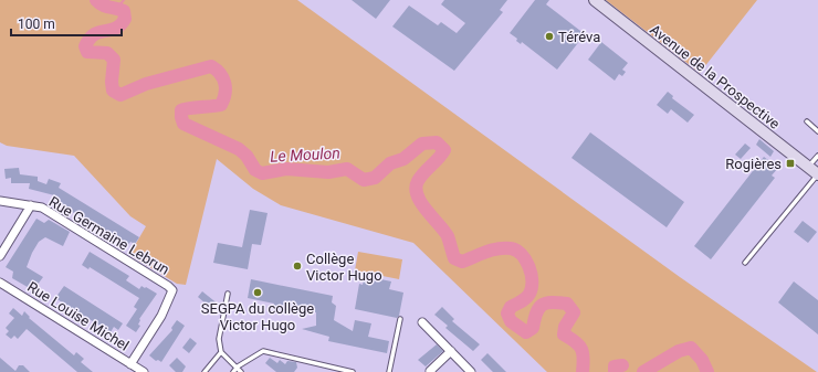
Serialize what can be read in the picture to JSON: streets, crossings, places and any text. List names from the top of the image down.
{
  "streets": {
    "main road": ["Avenue de la Prospective"],
    "street": ["Rue Germaine Lebrun", "Rue Louise Michel"]
  },
  "crossings": [
    ["Rue Germaine Lebrun", "Rue Louise Michel"]
  ],
  "water": ["Le Moulon"],
  "places": {
    "other": ["Téréva", "Collège Victor Hugo", "SEGPA du collège Victor Hugo"],
    "transit": ["Rogières"]
  },
  "scale_bar": "100 m"
}
